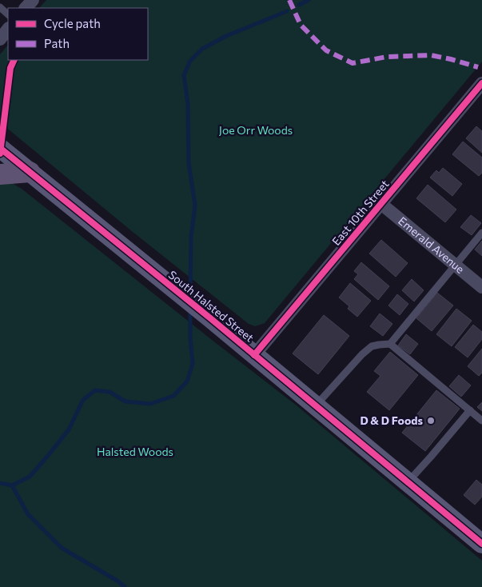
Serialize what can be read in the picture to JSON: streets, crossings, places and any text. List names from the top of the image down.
{
  "streets": {
    "street": ["East 10th Street", "Emerald Avenue", "South Halsted Street"]
  },
  "crossings": [
    ["East 10th Street", "Emerald Avenue"],
    ["East 10th Street", "South Halsted Street"]
  ],
  "parks": ["Joe Orr Woods", "Halsted Woods"],
  "places": ["D & D Foods"],
  "legend": ["Cycle path", "Path"]
}
